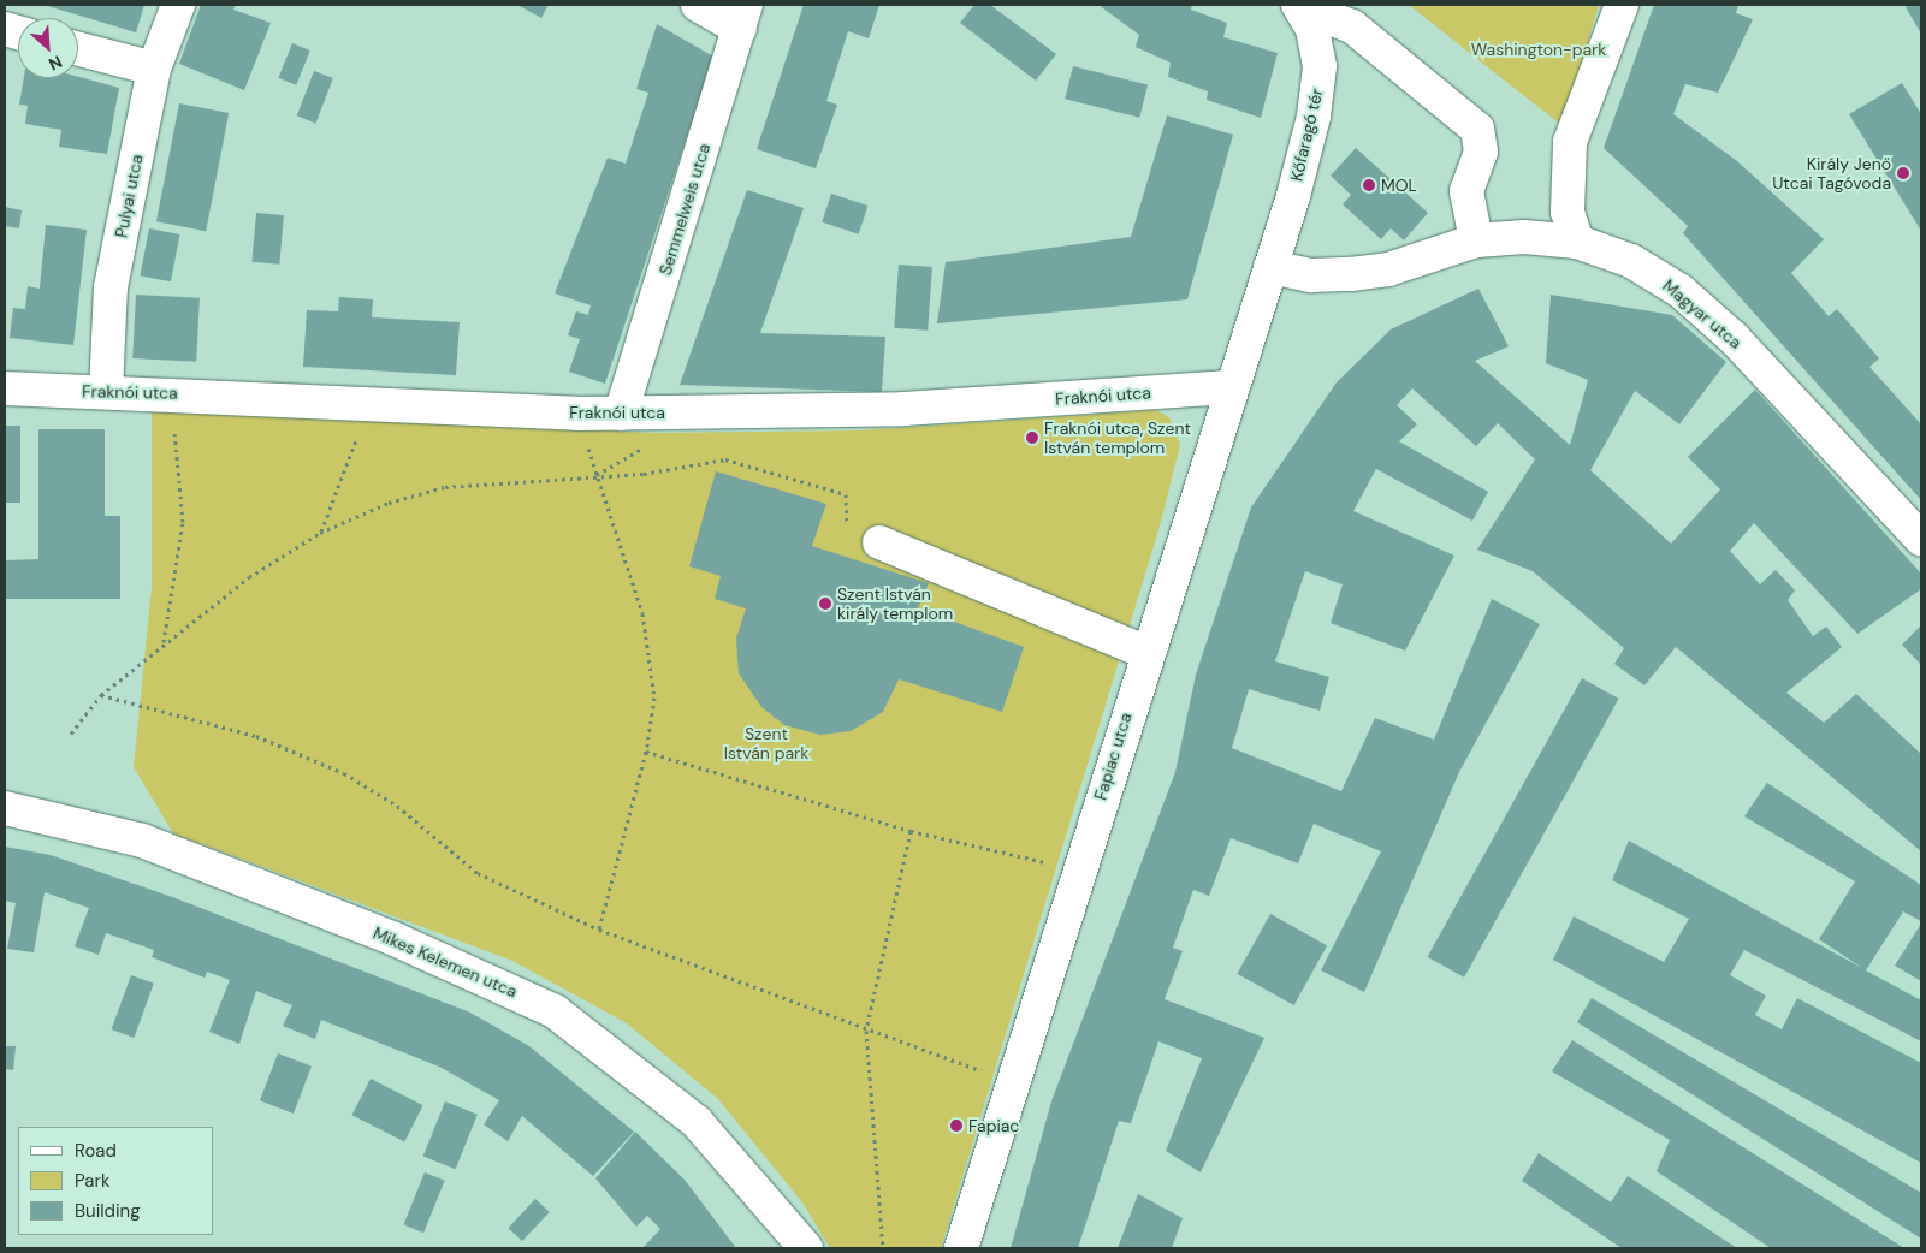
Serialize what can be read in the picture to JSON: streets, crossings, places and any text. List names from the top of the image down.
{
  "streets": {
    "street": [
      "Kőfaragó tér",
      "Pulyai utca",
      "Semmelweis utca",
      "Magyar utca",
      "Fraknói utca",
      "Fapiac utca",
      "Mikes Kelemen utca"
    ]
  },
  "crossings": [
    ["Kőfaragó tér", "Magyar utca"],
    ["Kőfaragó tér", "Fapiac utca"],
    ["Pulyai utca", "Fraknói utca"],
    ["Semmelweis utca", "Fraknói utca"],
    ["Magyar utca", "Fapiac utca"],
    ["Fraknói utca", "Fapiac utca"]
  ],
  "parks": ["Washington-park", "Szent István park"],
  "places": [
    "Király Jenő Utcai Tagóvoda",
    "MOL",
    "Fraknói utca, Szent István templom",
    "Szent István király templom",
    "Fapiac"
  ],
  "legend": ["Road", "Park", "Building"],
  "north": "bottom right"
}
